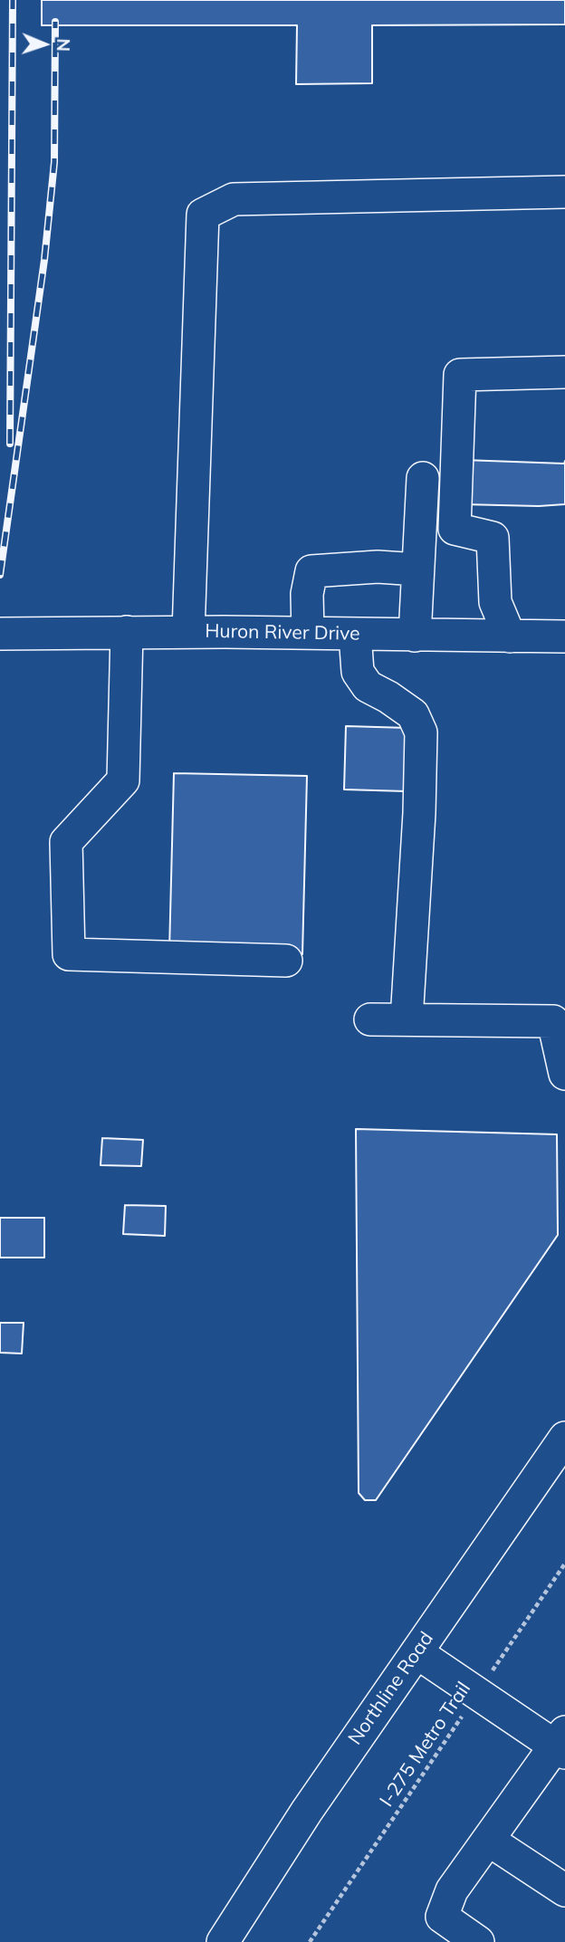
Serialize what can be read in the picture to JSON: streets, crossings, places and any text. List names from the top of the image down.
{
  "streets": {
    "street": ["Huron River Drive", "Northline Road"],
    "path": ["I-275 Metro Trail"]
  },
  "north": "right"
}
